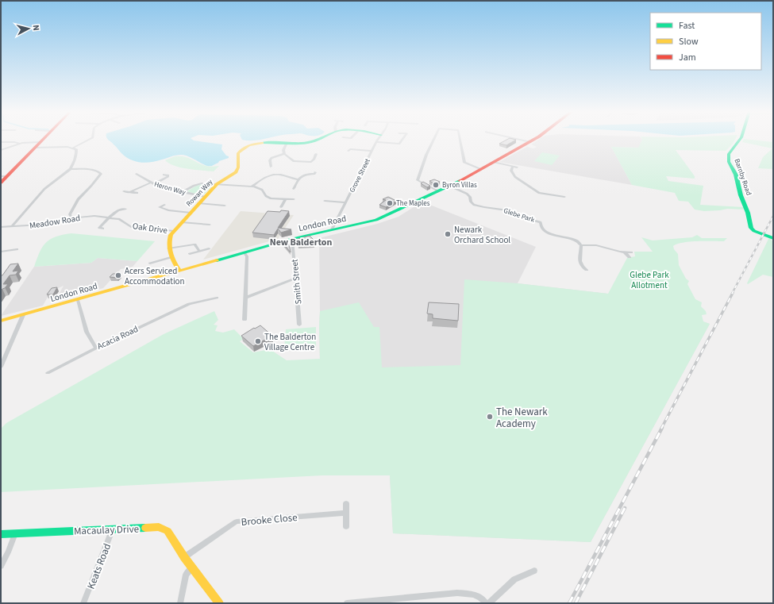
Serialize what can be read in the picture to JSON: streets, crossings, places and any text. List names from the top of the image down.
{
  "streets": {
    "street": [
      "Grove Street",
      "Barnby Road",
      "Heron Way",
      "Rowan Way",
      "Glebe Park",
      "Meadow Road",
      "London Road",
      "Oak Drive",
      "Smith Street",
      "Acacia Road",
      "Brooke Close",
      "Macaulay Drive",
      "Keats Road"
    ]
  },
  "crossings": [
    ["Grove Street", "London Road"],
    ["Heron Way", "Rowan Way"],
    ["Rowan Way", "Oak Drive"],
    ["Glebe Park", "London Road"],
    ["Meadow Road", "Oak Drive"],
    ["London Road", "Smith Street"],
    ["Brooke Close", "Macaulay Drive"],
    ["Macaulay Drive", "Keats Road"]
  ],
  "districts": ["New Balderton"],
  "parks": ["Glebe Park Allotment"],
  "places": [
    "Byron Villas",
    "The Maples",
    "Newark Orchard School",
    "Acers Serviced Accommodation",
    "The Balderton Village Centre",
    "The Newark Academy"
  ],
  "legend": ["Fast", "Slow", "Jam"],
  "north": "right"
}
